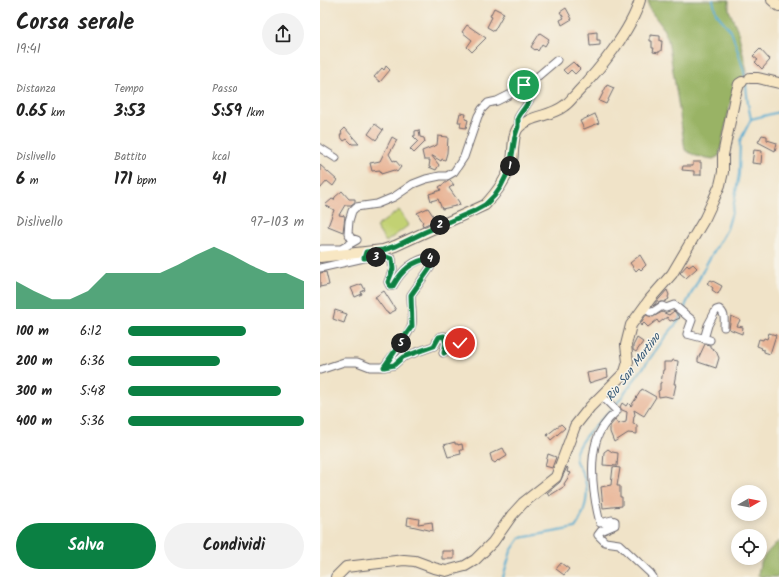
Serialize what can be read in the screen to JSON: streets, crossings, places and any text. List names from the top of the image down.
{
  "water": ["Rio San Martino"],
  "north": "right",
  "page": {
    "heading": ["Corsa serale", "19:41"],
    "stats": [
      ["Distanza", "0.65 km"],
      ["Tempo", "3:53"],
      ["Passo", "5:59 /km"],
      ["Dislivello", "6 m"],
      ["Battito", "171 bpm"],
      ["kcal", "41"]
    ],
    "pins": [
      "1",
      "2",
      "3",
      "4",
      "5"
    ],
    "chart": ["Dislivello", "97–103 m"],
    "list": [
      {
        "name": "100 m",
        "note": "6:12"
      },
      {
        "name": "200 m",
        "note": "6:36"
      },
      {
        "name": "300 m",
        "note": "5:48"
      },
      {
        "name": "400 m",
        "note": "5:36"
      }
    ],
    "buttons": ["Salva", "Condividi"]
  }
}
